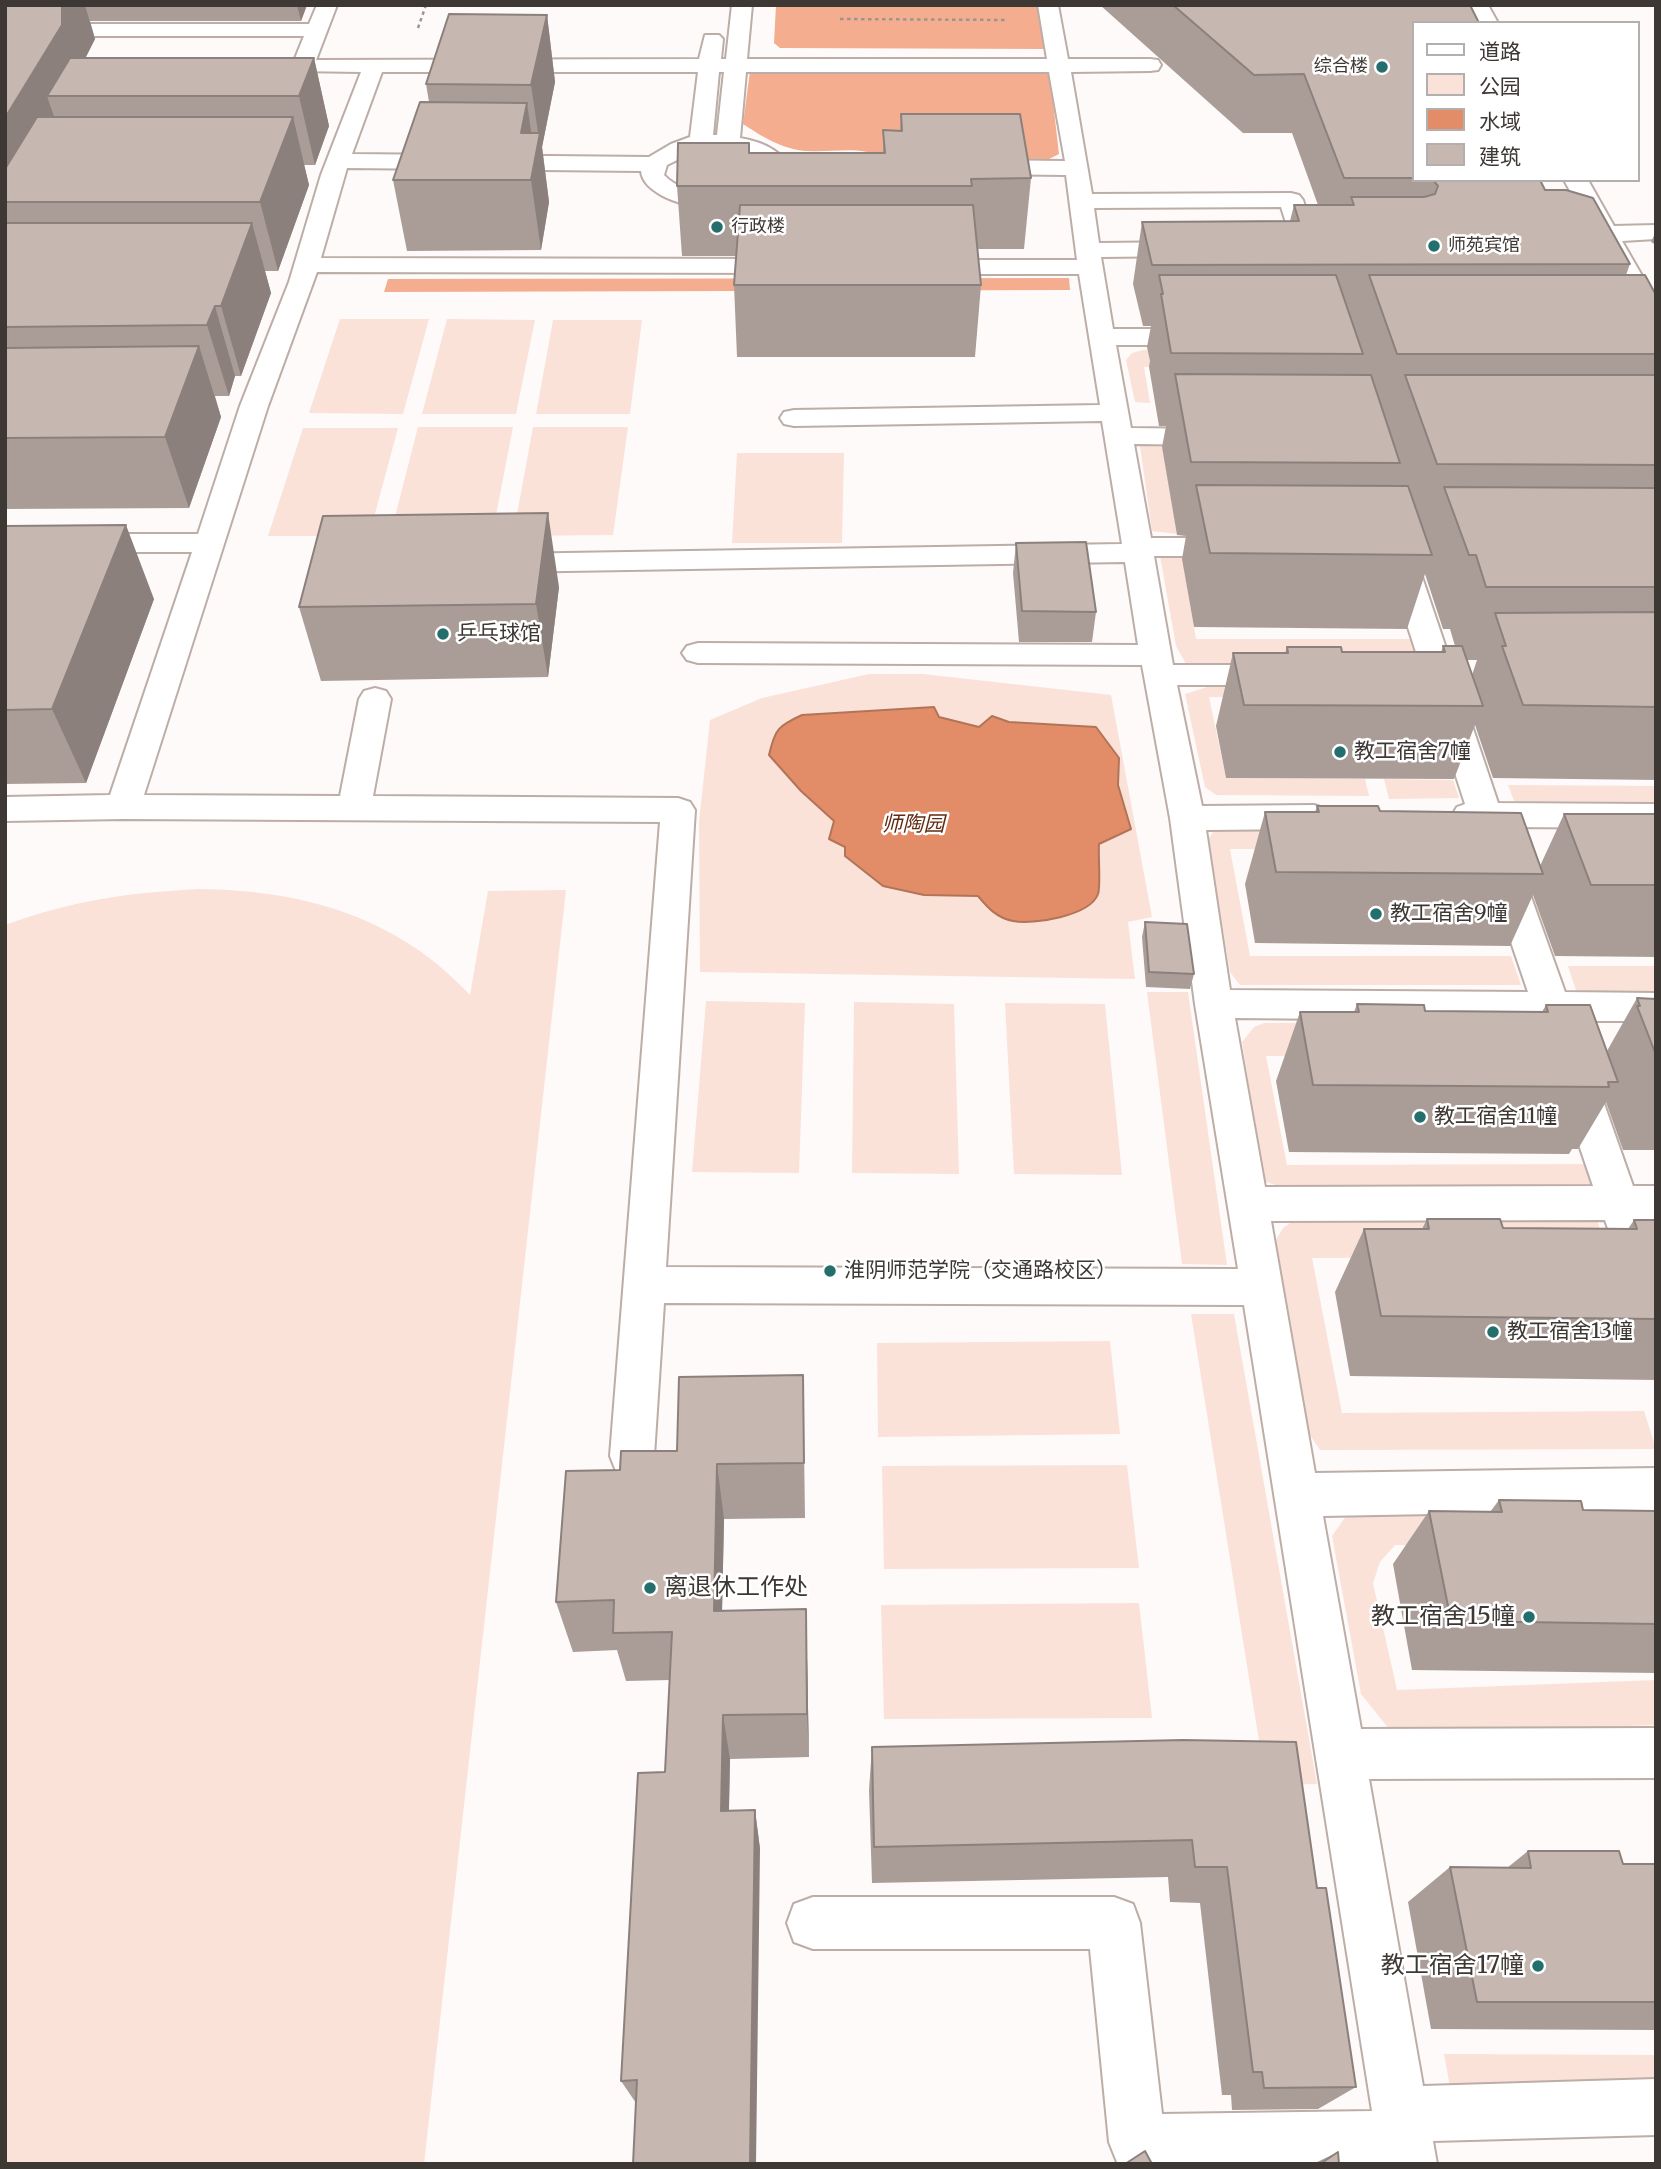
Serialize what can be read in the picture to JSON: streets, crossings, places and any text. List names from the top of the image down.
{
  "parks": ["师陶园"],
  "places": [
    "综合楼",
    "行政楼",
    "师苑宾馆",
    "乒乓球馆",
    "教工宿舍7幢",
    "教工宿舍9幢",
    "教工宿舍11幢",
    "淮阴师范学院（交通路校区）",
    "教工宿舍13幢",
    "离退休工作处",
    "教工宿舍15幢",
    "教工宿舍17幢"
  ],
  "legend": [
    "道路",
    "公园",
    "水域",
    "建筑"
  ]
}
